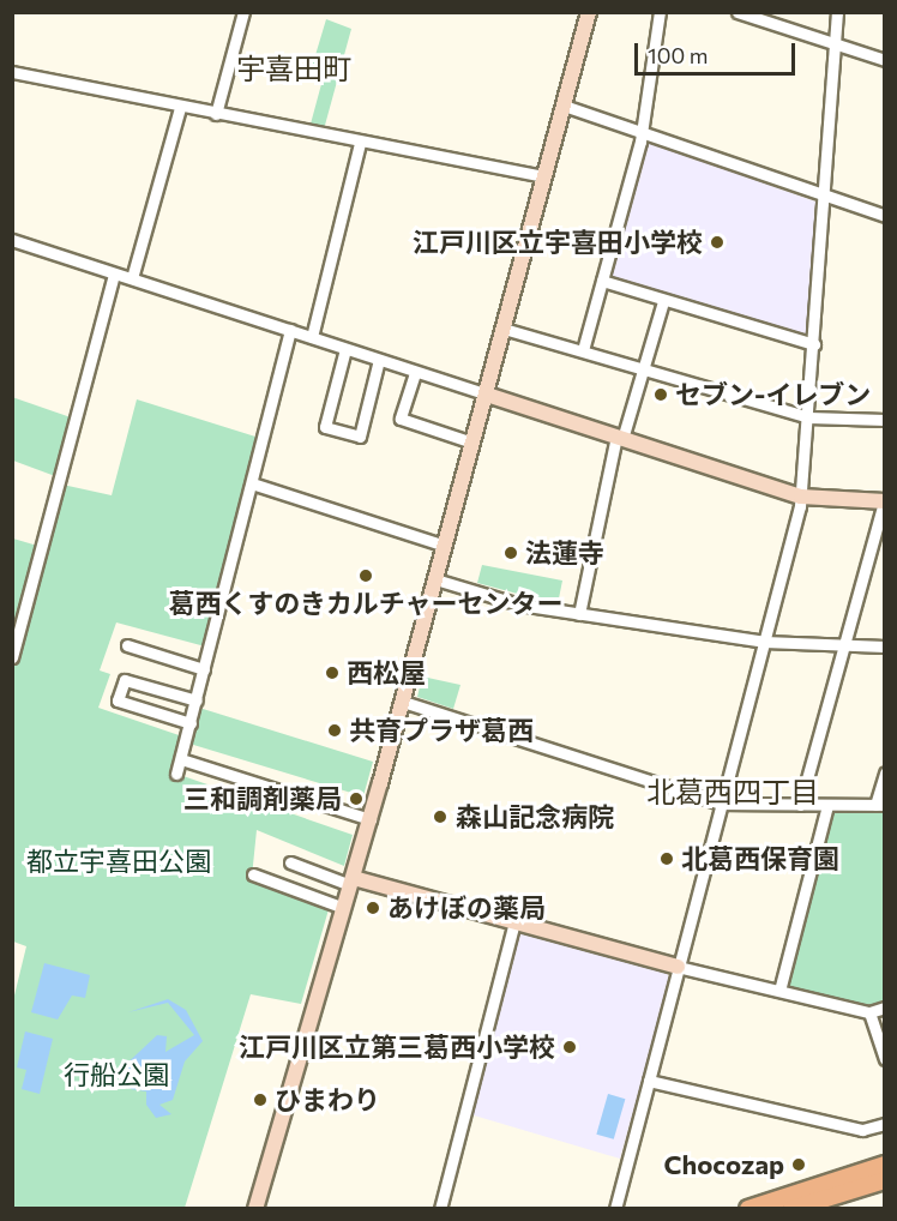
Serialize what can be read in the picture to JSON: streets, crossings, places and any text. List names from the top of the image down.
{
  "districts": ["宇喜田町", "北葛西四丁目"],
  "parks": ["都立宇喜田公園", "行船公園"],
  "places": [
    "江戸川区立宇喜田小学校",
    "セブン-イレブン",
    "法蓮寺",
    "葛西くすのきカルチャーセンター",
    "西松屋",
    "共育プラザ葛西",
    "三和調剤薬局",
    "森山記念病院",
    "北葛西保育園",
    "あけぼの薬局",
    "江戸川区立第三葛西小学校",
    "ひまわり",
    "Chocozap"
  ],
  "scale_bar": "100 m"
}
